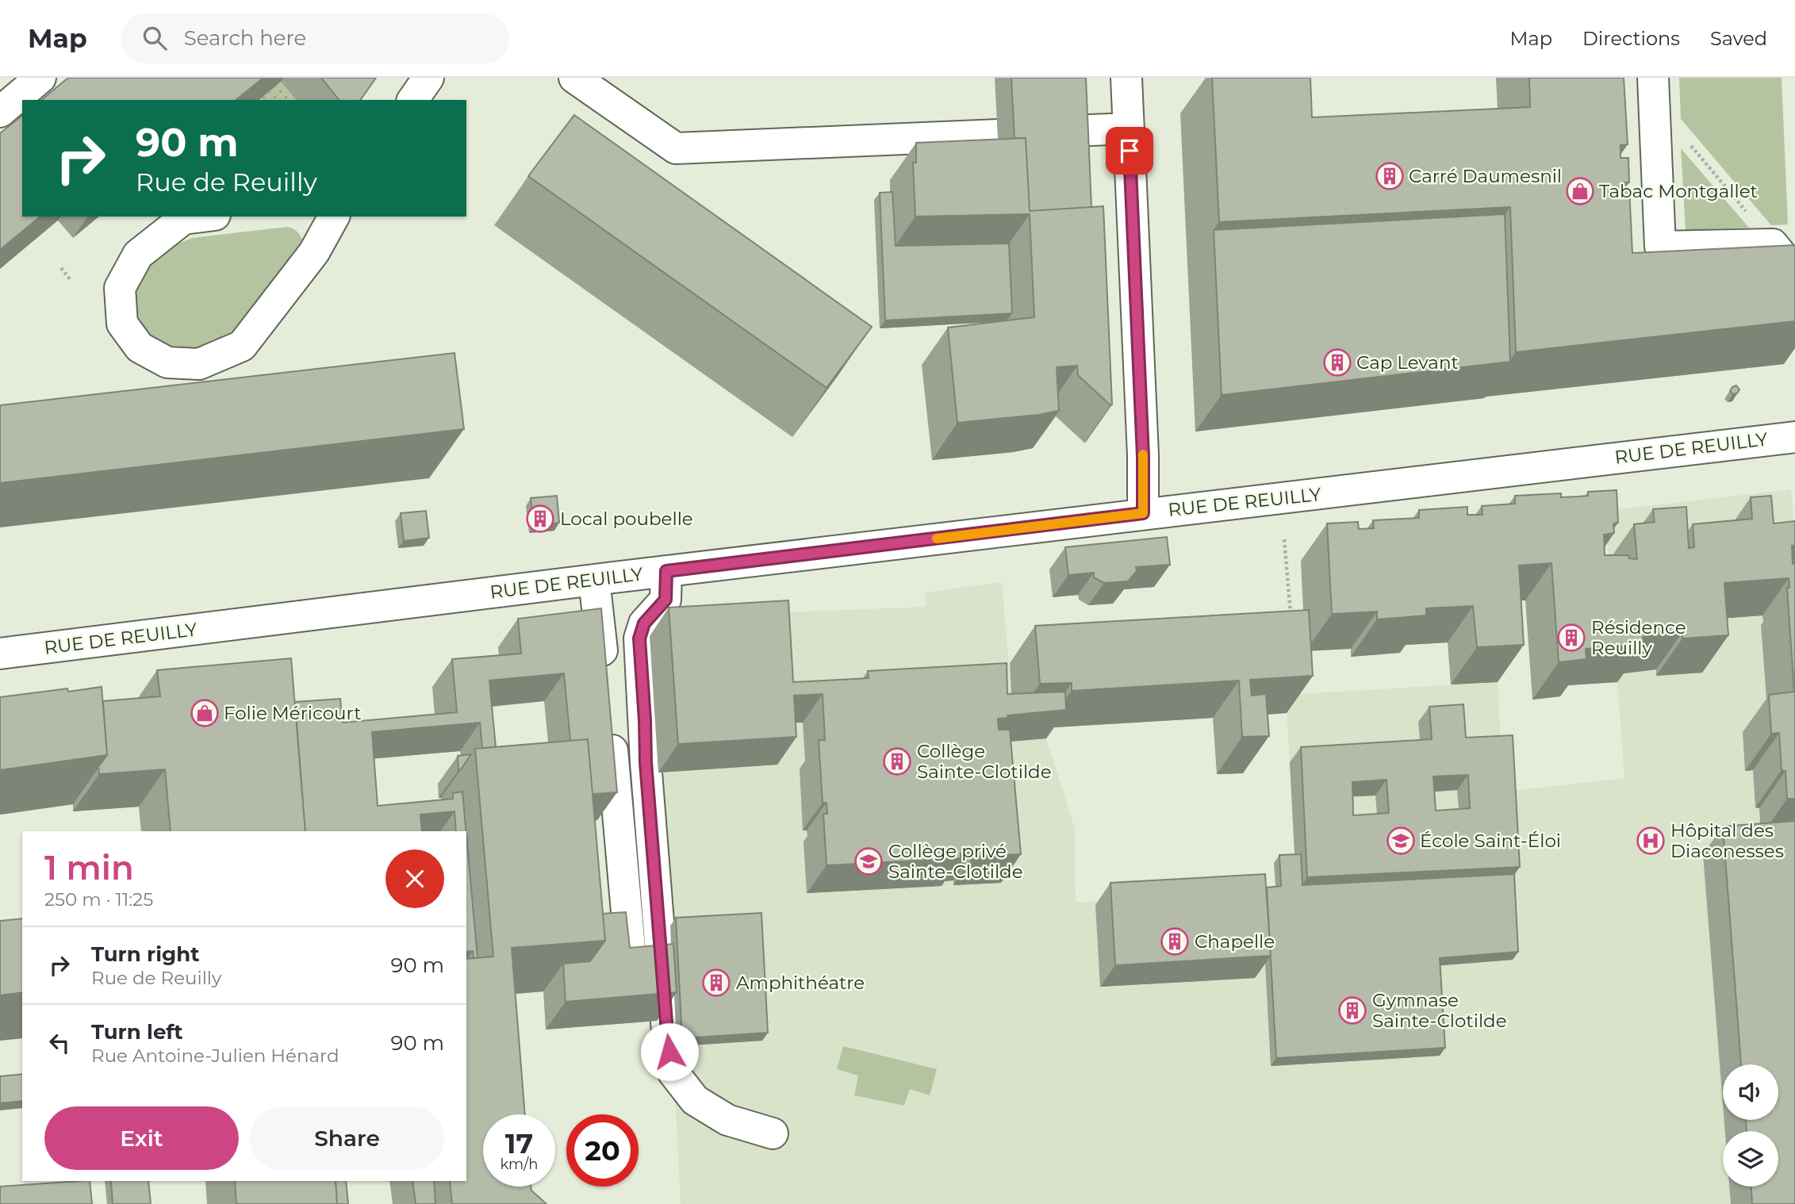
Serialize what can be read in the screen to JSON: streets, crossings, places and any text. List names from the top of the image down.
{
  "streets": {
    "street": ["RUE DE REUILLY"]
  },
  "places": {
    "building": [
      "Carré Daumesnil",
      "Cap Levant",
      "Local poubelle",
      "Résidence Reuilly",
      "Collège Sainte-Clotilde",
      "Chapelle",
      "Amphithéatre",
      "Gymnase Sainte-Clotilde"
    ],
    "shop": ["Tabac Montgallet", "Folie Méricourt"],
    "school or university": ["École Saint-Éloi", "Collège privé Sainte-Clotilde"],
    "hospital": ["Hôpital des Diaconesses"]
  },
  "page": {
    "header": "Map",
    "search": "Search here",
    "nav": ["Map", "Directions", "Saved"],
    "turn": ["90 m", "Rue de Reuilly"],
    "heading": ["1 min", "250 m · 11:25"],
    "list": [
      {
        "name": "Turn right",
        "note": "Rue de Reuilly",
        "value": "90 m"
      },
      {
        "name": "Turn left",
        "note": "Rue Antoine-Julien Hénard",
        "value": "90 m"
      }
    ],
    "buttons": ["Exit", "Share"],
    "speed": "17 km/h",
    "limit": "20"
  }
}
